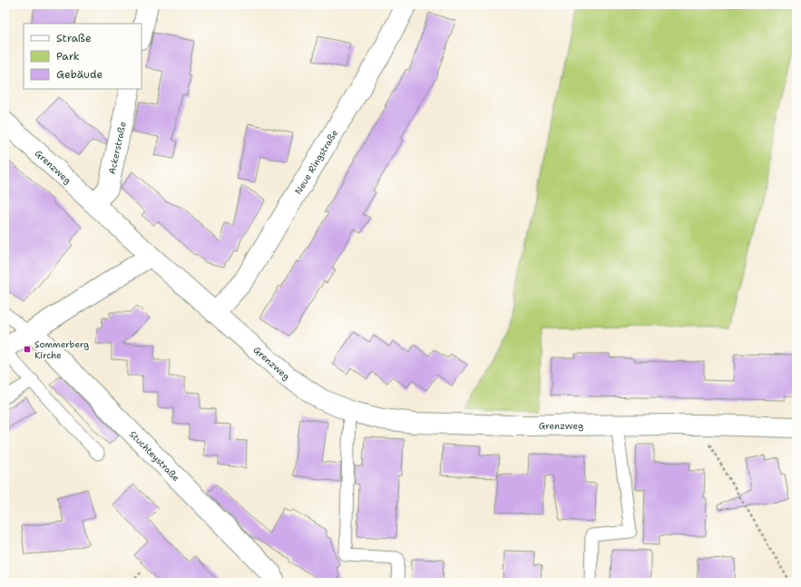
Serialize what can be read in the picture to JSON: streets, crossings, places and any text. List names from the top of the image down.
{
  "streets": {
    "street": [
      "Ackerstraße",
      "Neue Ringstraße",
      "Grenzweg",
      "Stuchteystraße"
    ]
  },
  "crossings": [
    ["Ackerstraße", "Grenzweg"],
    ["Neue Ringstraße", "Grenzweg"]
  ],
  "places": {
    "transit": ["Sommerberg Kirche"]
  },
  "legend": ["Straße", "Park", "Gebäude"]
}
